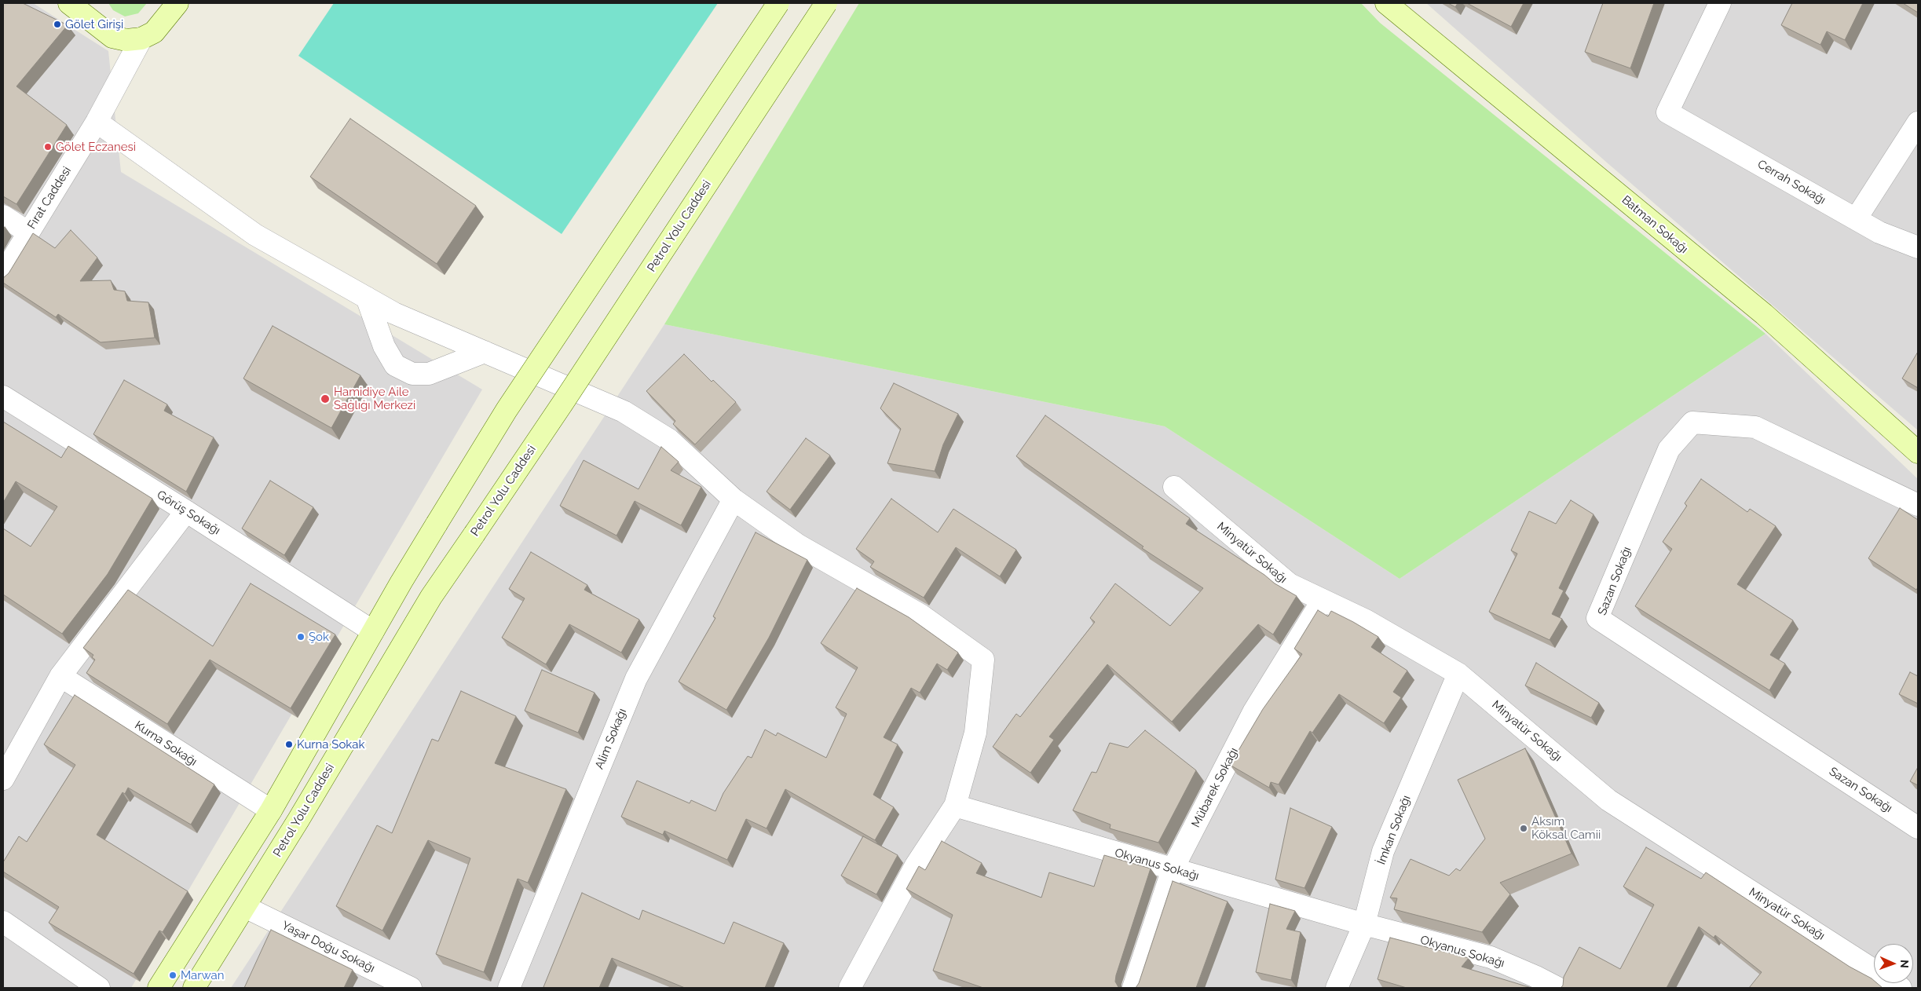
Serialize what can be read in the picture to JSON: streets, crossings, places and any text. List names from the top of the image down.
{
  "streets": {
    "main road": ["Batman Sokağı", "Petrol Yolu Caddesi"],
    "street": [
      "Cerrah Sokağı",
      "Fırat Caddesi",
      "Görüş Sokağı",
      "Minyatür Sokağı",
      "Sazan Sokağı",
      "Alim Sokağı",
      "Kurna Sokağı",
      "Mübarek Sokağı",
      "İmkan Sokağı",
      "Okyanus Sokağı",
      "Yaşar Doğu Sokağı"
    ]
  },
  "crossings": [
    ["Petrol Yolu Caddesi", "Yaşar Doğu Sokağı"],
    ["Minyatür Sokağı", "Mübarek Sokağı"],
    ["Minyatür Sokağı", "İmkan Sokağı"],
    ["Mübarek Sokağı", "Okyanus Sokağı"],
    ["İmkan Sokağı", "Okyanus Sokağı"]
  ],
  "places": [
    "Gölet Girişi",
    "Gölet Eczanesi",
    "Hamidiye Aile Sağlığı Merkezi",
    "Şok",
    "Kurna Sokak",
    "Aksım Köksal Camii",
    "Marwan"
  ],
  "north": "right"
}
